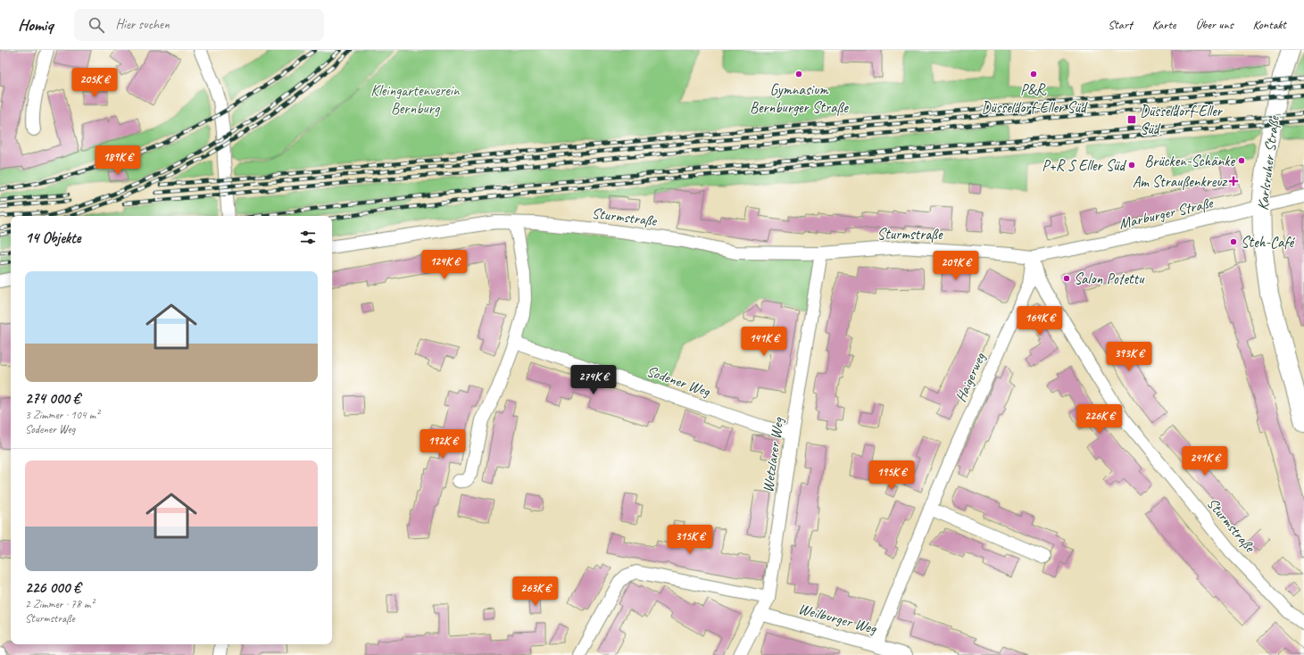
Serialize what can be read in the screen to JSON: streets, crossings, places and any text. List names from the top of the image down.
{
  "streets": {
    "main road": ["Karlsruher Straße"],
    "street": [
      "Marburger Straße",
      "Sturmstraße",
      "Haigerweg",
      "Sodener Weg",
      "Wetzlarer Weg",
      "Weilburger Weg"
    ]
  },
  "crossings": [
    ["Karlsruher Straße", "Marburger Straße"],
    ["Marburger Straße", "Sturmstraße"],
    ["Marburger Straße", "Haigerweg"],
    ["Sturmstraße", "Haigerweg"],
    ["Sturmstraße", "Wetzlarer Weg"],
    ["Haigerweg", "Weilburger Weg"],
    ["Sodener Weg", "Wetzlarer Weg"],
    ["Wetzlarer Weg", "Weilburger Weg"]
  ],
  "parks": ["Kleingartenverein Bernburg"],
  "places": {
    "other": [
      "Gymnasium Bernburger Straße",
      "P&R, Düsseldorf-Eller Süd",
      "Brücken-Schänke",
      "P+R S Eller Süd",
      "Steh-Café",
      "Salon Potettu"
    ],
    "transit": ["Düsseldorf-Eller Süd"],
    "health": ["Am Straußenkreuz"]
  },
  "page": {
    "header": "Homiq",
    "search": "Hier suchen",
    "nav": [
      "Start",
      "Karte",
      "Über uns",
      "Kontakt"
    ],
    "price": [
      "205K €",
      "189K €",
      "124K €",
      "209K €",
      "164K €",
      "141K €",
      "393K €",
      "274K €",
      "226K €",
      "192K €",
      "241K €",
      "195K €",
      "315K €",
      "263K €"
    ],
    "heading": "14 Objekte",
    "list": [
      {
        "name": "274 000 €",
        "note": "3 Zimmer · 104 m² · Sodener Weg"
      },
      {
        "name": "226 000 €",
        "note": "2 Zimmer · 78 m² · Sturmstraße"
      }
    ]
  }
}
